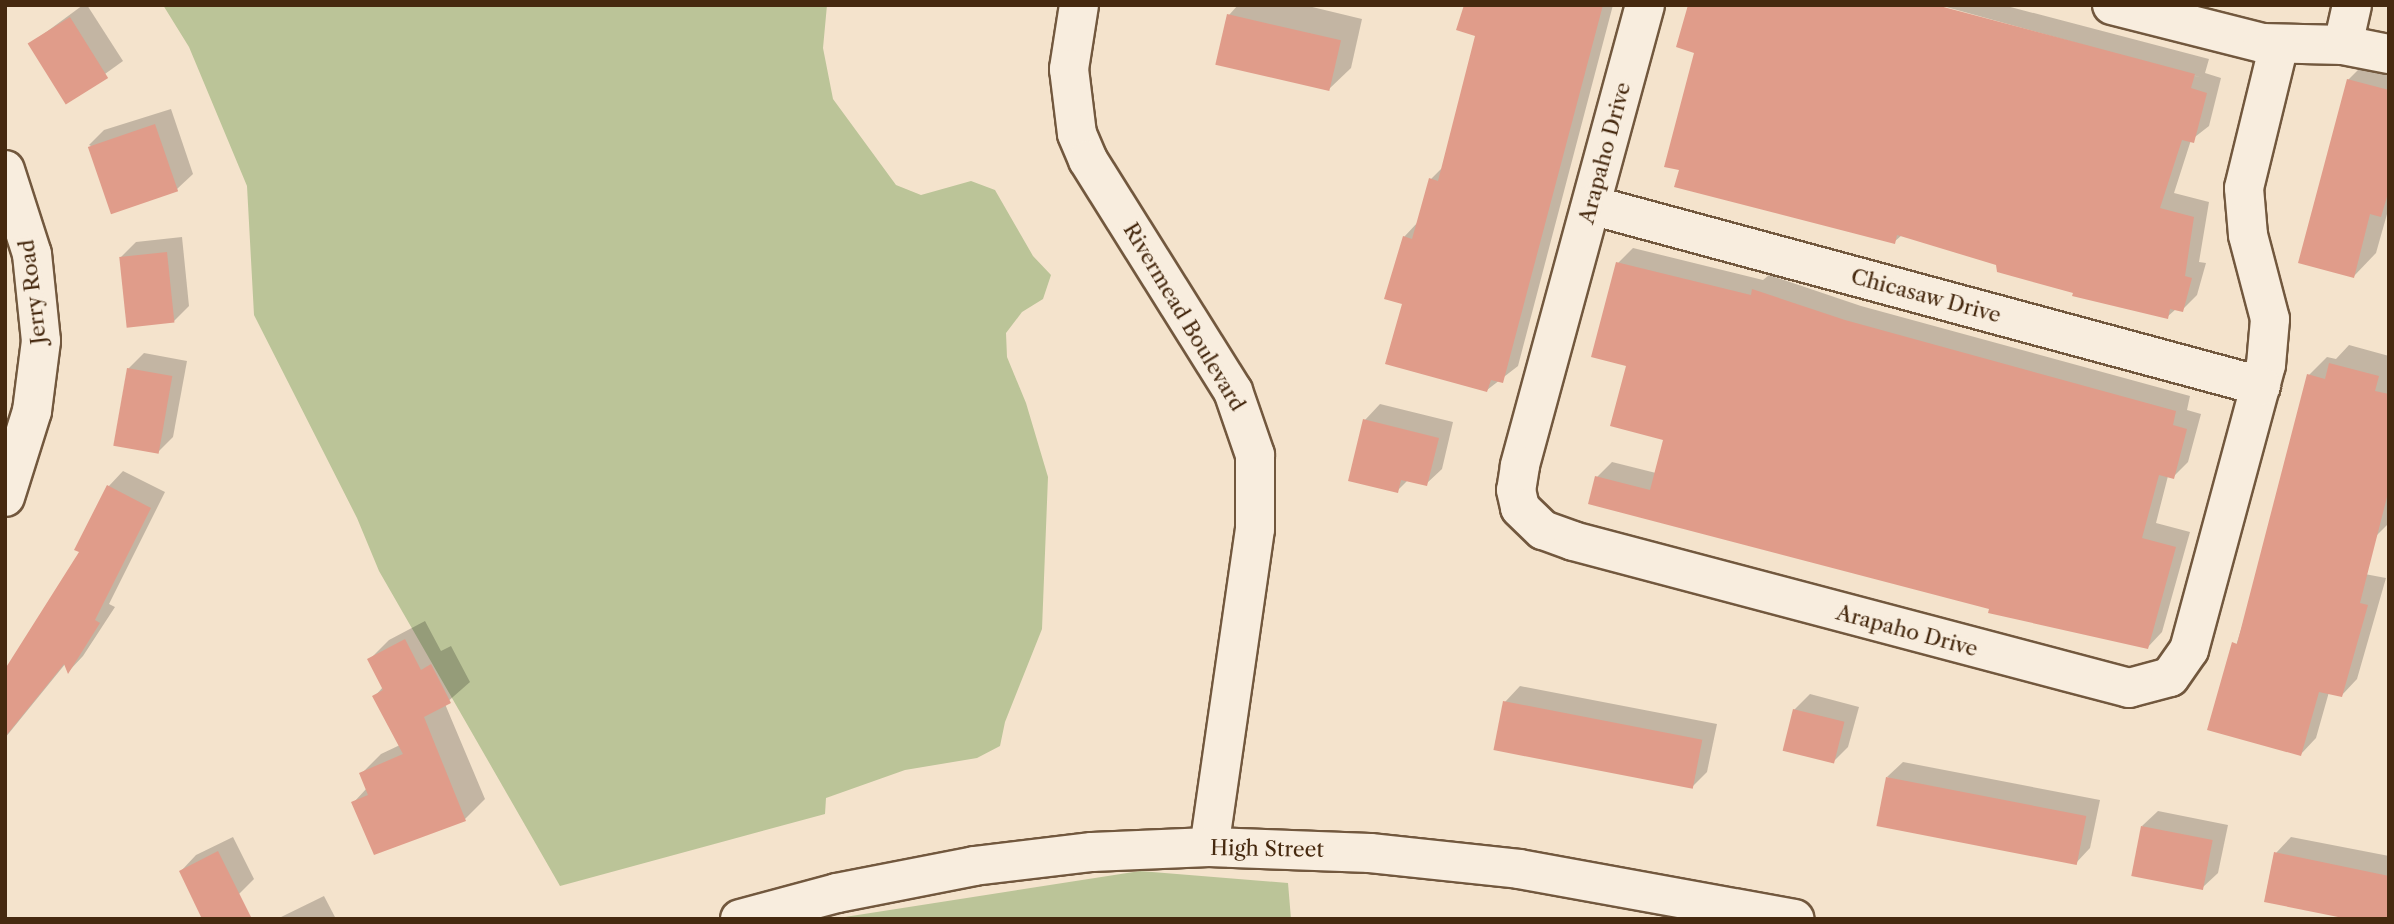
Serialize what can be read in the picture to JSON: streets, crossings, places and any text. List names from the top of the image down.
{
  "streets": {
    "street": [
      "Arapaho Drive",
      "Jerry Road",
      "Chicasaw Drive",
      "Rivermead Boulevard",
      "High Street"
    ]
  },
  "crossings": [
    ["Arapaho Drive", "Chicasaw Drive"],
    ["Rivermead Boulevard", "High Street"]
  ]
}
